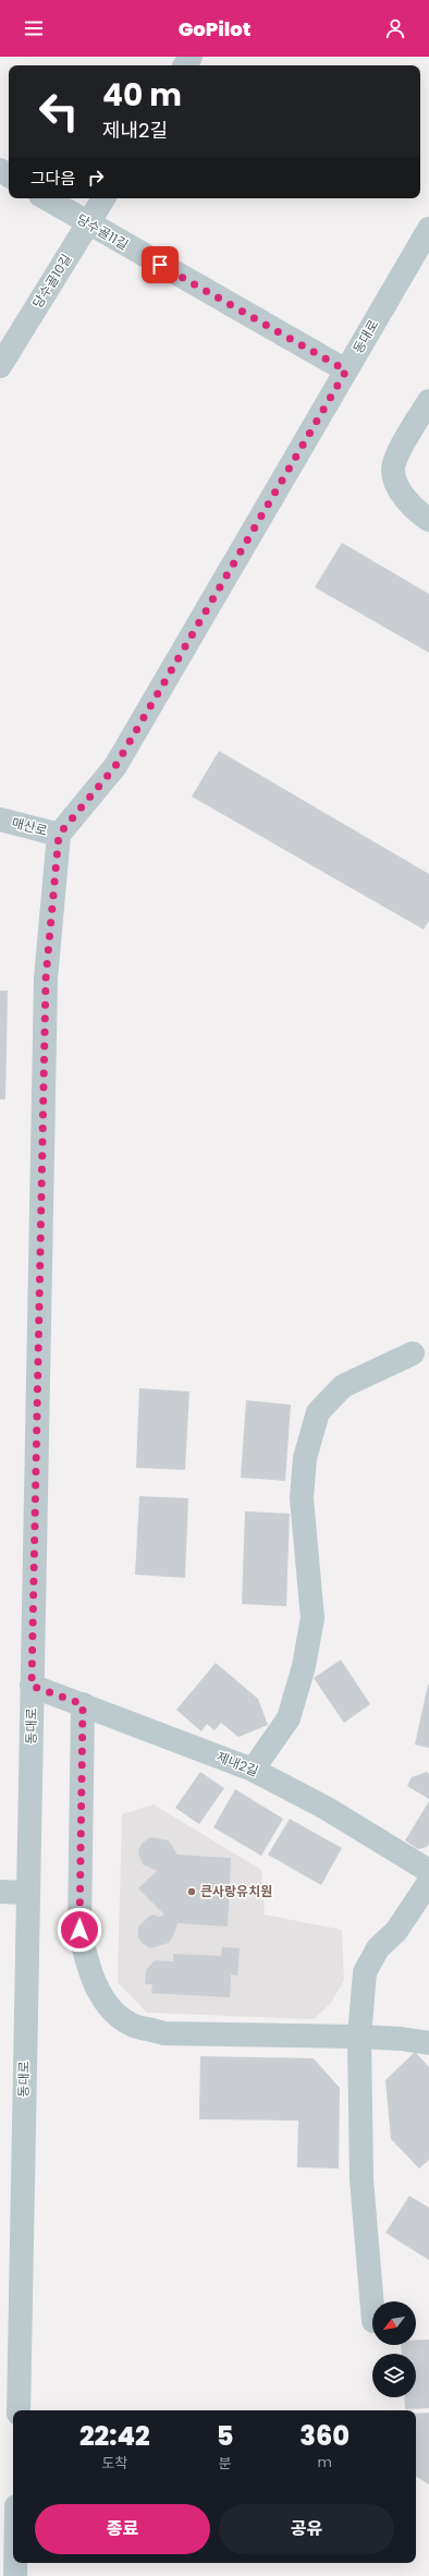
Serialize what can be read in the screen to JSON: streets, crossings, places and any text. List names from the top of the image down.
{
  "streets": {
    "street": [
      "당수골11길",
      "당수골10길",
      "동대로",
      "매산로",
      "제내2길"
    ]
  },
  "crossings": [
    ["당수골11길", "당수골10길"],
    ["당수골11길", "동대로"],
    ["동대로", "매산로"],
    ["동대로", "제내2길"]
  ],
  "places": ["큰사랑유치원"],
  "north": "bottom left",
  "page": {
    "header": "GoPilot",
    "turn": ["40 m", "제내2길"],
    "then": "그다음",
    "eta": [
      "22:42",
      "도착",
      "5",
      "분",
      "360",
      "m"
    ],
    "buttons": ["종료", "공유"]
  }
}
